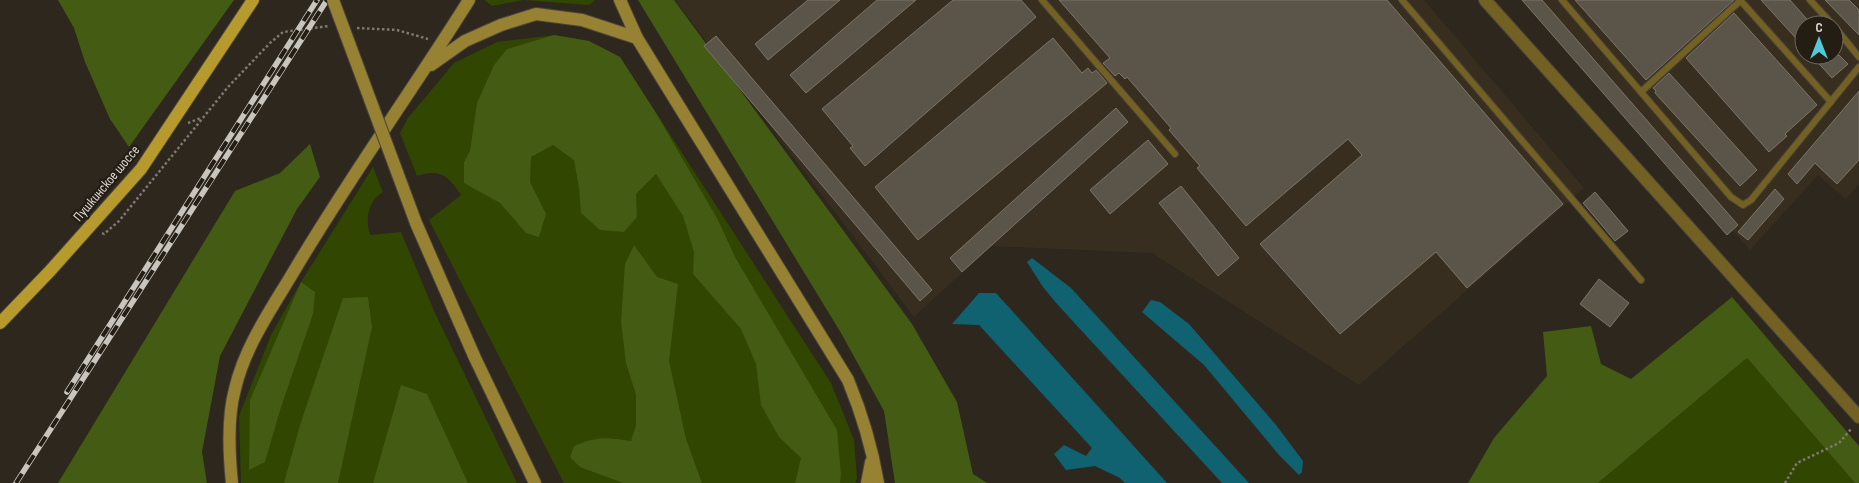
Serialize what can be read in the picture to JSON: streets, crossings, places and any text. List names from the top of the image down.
{
  "streets": {
    "main road": ["Пушкинское шоссе"]
  },
  "north": "top"
}
